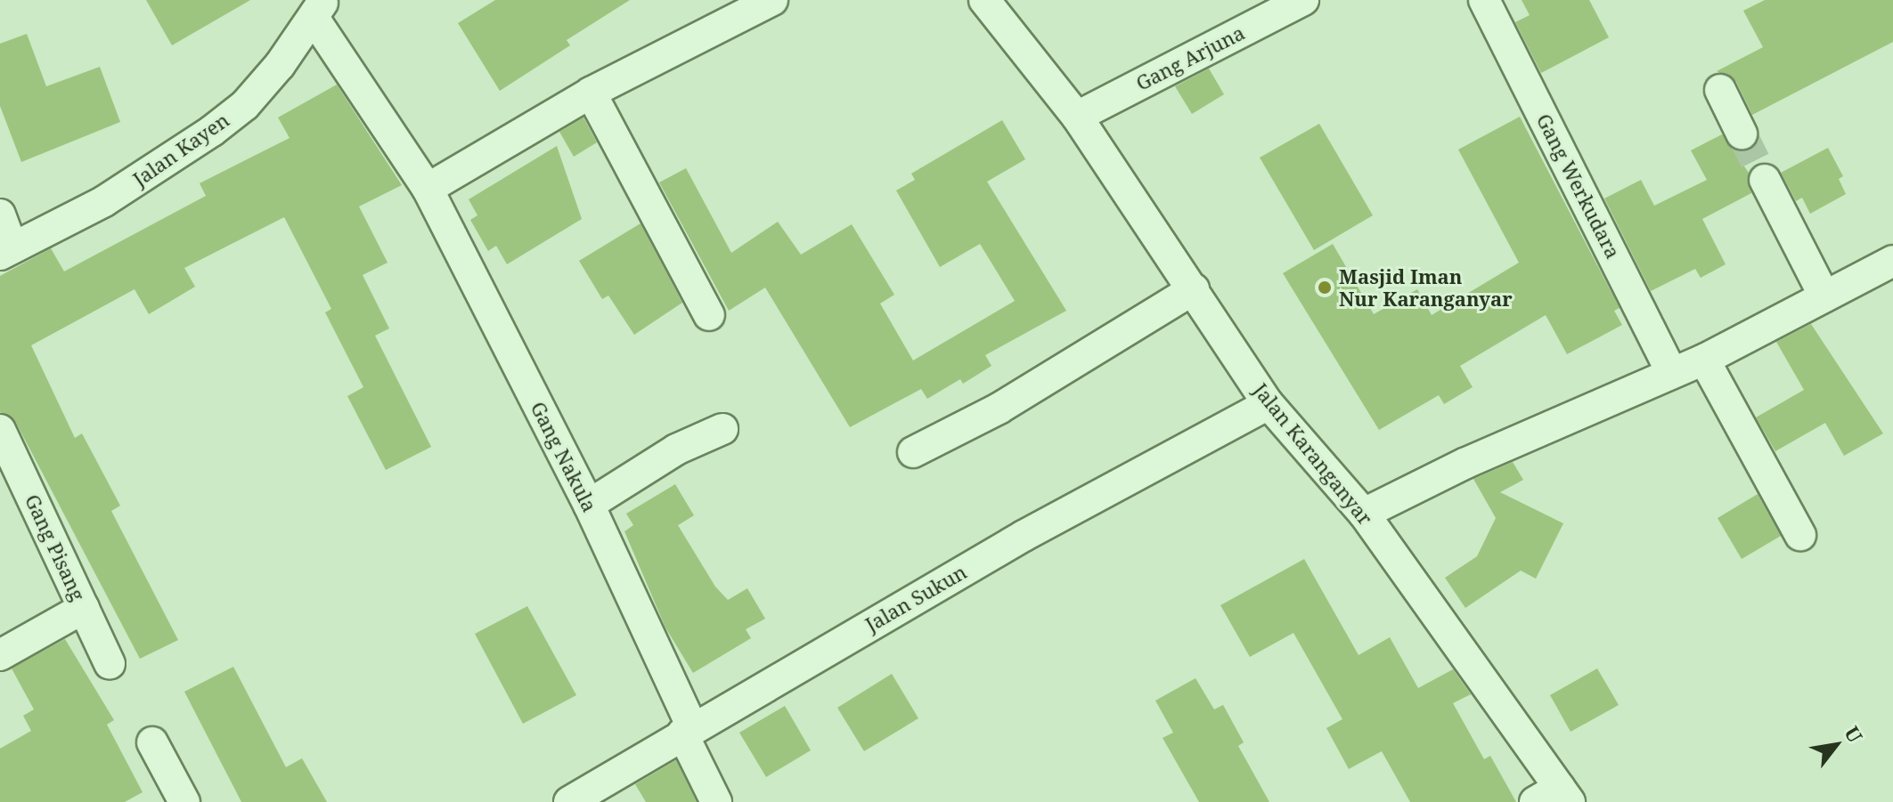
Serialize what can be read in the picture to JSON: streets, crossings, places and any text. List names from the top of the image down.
{
  "streets": {
    "street": [
      "Gang Arjuna",
      "Jalan Kayen",
      "Gang Werkudara",
      "Jalan Karanganyar",
      "Gang Nakula",
      "Gang Pisang",
      "Jalan Sukun"
    ]
  },
  "crossings": [
    ["Gang Arjuna", "Jalan Karanganyar"],
    ["Jalan Kayen", "Gang Nakula"],
    ["Jalan Karanganyar", "Jalan Sukun"],
    ["Gang Nakula", "Jalan Sukun"]
  ],
  "places": ["Masjid Iman Nur Karanganyar"],
  "north": "top right"
}
